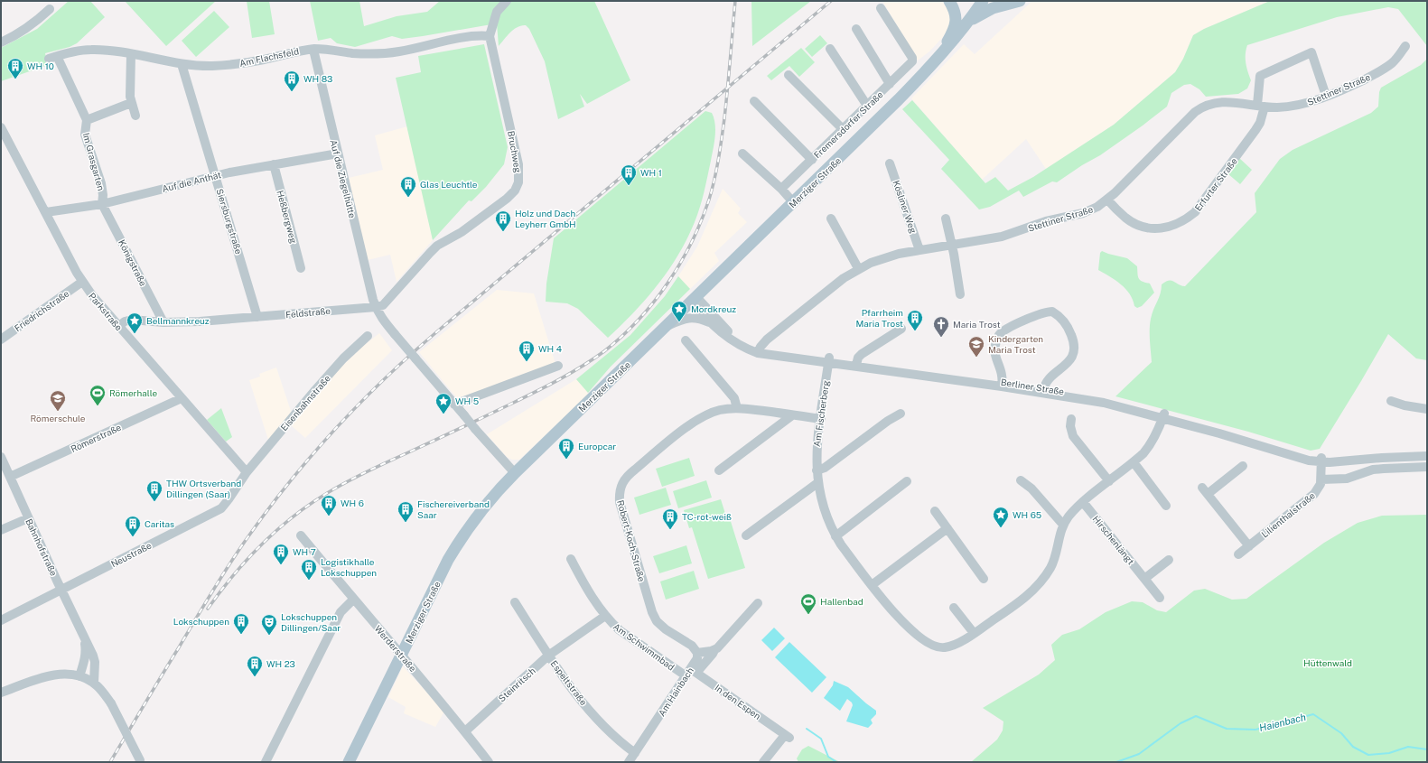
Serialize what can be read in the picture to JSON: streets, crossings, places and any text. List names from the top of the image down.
{
  "streets": {
    "main road": ["Merziger Straße"],
    "street": [
      "Am Flachsfeld",
      "Stettiner Straße",
      "Fremersdorfer Straße",
      "Bruchweg",
      "Im Grasgarten",
      "Auf die Ziegelhütte",
      "Auf die Anthät",
      "Erfurter Straße",
      "Kösliner Weg",
      "Heßbergweg",
      "Siersburgstraße",
      "Königstraße",
      "Friedrichstraße",
      "Parkstraße",
      "Feldstraße",
      "Berliner Straße",
      "Eisenbahnstraße",
      "Am Fischerberg",
      "Römerstraße",
      "Lilienthalstraße",
      "Hirschenlängt",
      "Robert-Koch-Straße",
      "Bahnhofstraße",
      "Neustraße",
      "Am Schwimmbad",
      "Werderstraße",
      "Espeltstraße",
      "Steinritsch",
      "Am Hainbach",
      "In den Espen"
    ]
  },
  "crossings": [
    ["Am Flachsfeld", "Bruchweg"],
    ["Am Flachsfeld", "Im Grasgarten"],
    ["Am Flachsfeld", "Auf die Ziegelhütte"],
    ["Am Flachsfeld", "Siersburgstraße"],
    ["Stettiner Straße", "Erfurter Straße"],
    ["Stettiner Straße", "Kösliner Weg"],
    ["Stettiner Straße", "Berliner Straße"],
    ["Bruchweg", "Auf die Ziegelhütte"],
    ["Bruchweg", "Feldstraße"],
    ["Im Grasgarten", "Auf die Anthät"],
    ["Im Grasgarten", "Königstraße"],
    ["Auf die Ziegelhütte", "Auf die Anthät"],
    ["Auf die Ziegelhütte", "Feldstraße"],
    ["Auf die Anthät", "Heßbergweg"],
    ["Auf die Anthät", "Siersburgstraße"],
    ["Auf die Anthät", "Königstraße"],
    ["Auf die Anthät", "Parkstraße"],
    ["Merziger Straße", "Berliner Straße"],
    ["Merziger Straße", "Werderstraße"],
    ["Siersburgstraße", "Feldstraße"],
    ["Königstraße", "Feldstraße"],
    ["Friedrichstraße", "Parkstraße"],
    ["Parkstraße", "Feldstraße"],
    ["Parkstraße", "Eisenbahnstraße"],
    ["Parkstraße", "Römerstraße"],
    ["Parkstraße", "Neustraße"],
    ["Berliner Straße", "Am Fischerberg"],
    ["Berliner Straße", "Lilienthalstraße"],
    ["Eisenbahnstraße", "Neustraße"],
    ["Am Fischerberg", "Hirschenlängt"],
    ["Am Fischerberg", "Robert-Koch-Straße"],
    ["Römerstraße", "Bahnhofstraße"],
    ["Robert-Koch-Straße", "Am Hainbach"],
    ["Bahnhofstraße", "Neustraße"],
    ["Am Schwimmbad", "Steinritsch"],
    ["Am Schwimmbad", "Am Hainbach"],
    ["Am Schwimmbad", "In den Espen"],
    ["Werderstraße", "Steinritsch"],
    ["Espeltstraße", "Steinritsch"],
    ["Espeltstraße", "Am Hainbach"],
    ["Am Hainbach", "In den Espen"]
  ],
  "water": ["Haienbach"],
  "parks": ["Hüttenwald"],
  "places": {
    "building": [
      "WH 10",
      "WH 83",
      "WH 1",
      "Glas Leuchtle",
      "Holz und Dach Leyherr GmbH",
      "Pfarrheim Maria Trost",
      "WH 4",
      "Europcar",
      "THW Ortsverband Dillingen (Saar)",
      "WH 6",
      "Fischereiverband Saar",
      "TC-rot-weiß",
      "Caritas",
      "WH 7",
      "Logistikhalle Lokschuppen",
      "Lokschuppen",
      "WH 23"
    ],
    "place": [
      "Mordkreuz",
      "Bellmannkreuz",
      "WH 5",
      "WH 65"
    ],
    "church": ["Maria Trost"],
    "school or university": ["Kindergarten Maria Trost", "Römerschule"],
    "sports": ["Römerhalle", "Hallenbad"],
    "theatre": ["Lokschuppen Dillingen/Saar"]
  }
}
